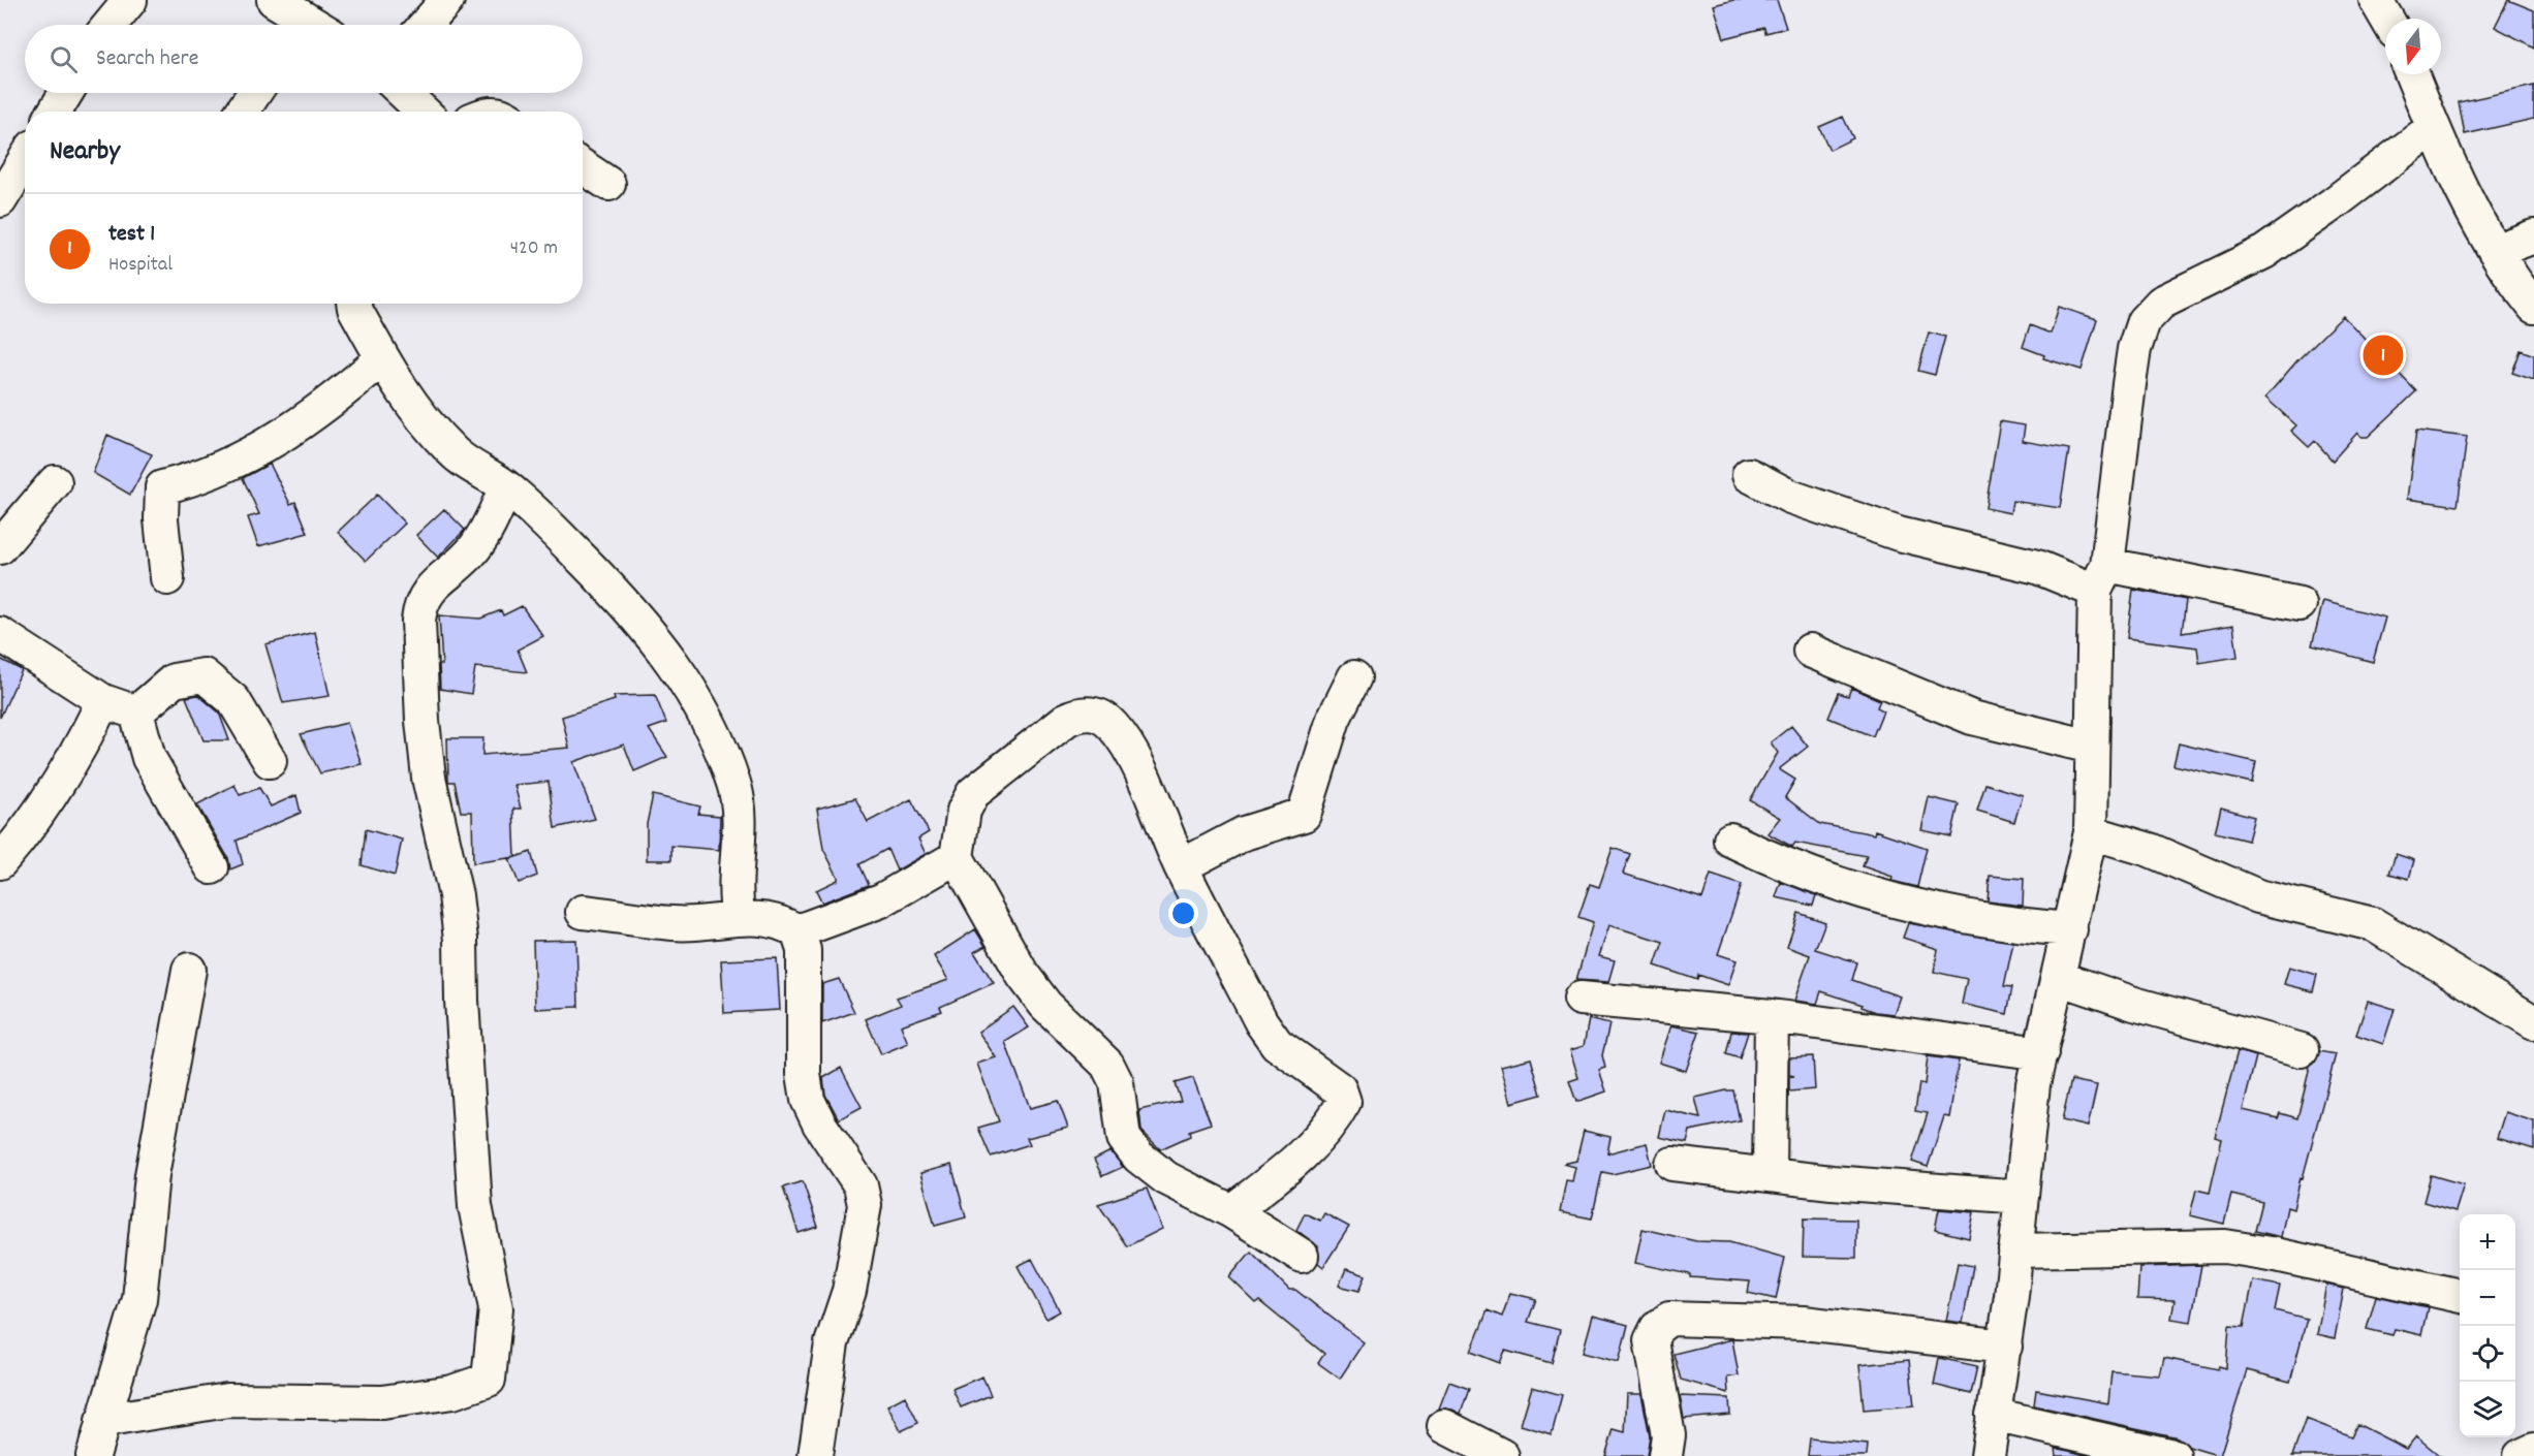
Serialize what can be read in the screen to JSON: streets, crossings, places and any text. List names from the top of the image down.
{
  "north": "bottom",
  "page": {
    "search": "Search here",
    "heading": "Nearby",
    "list": [
      {
        "mark": "1",
        "name": "test 1",
        "note": "Hospital",
        "value": "420 m"
      }
    ],
    "pins": "1",
    "map_buttons": ["+", "−"]
  }
}
